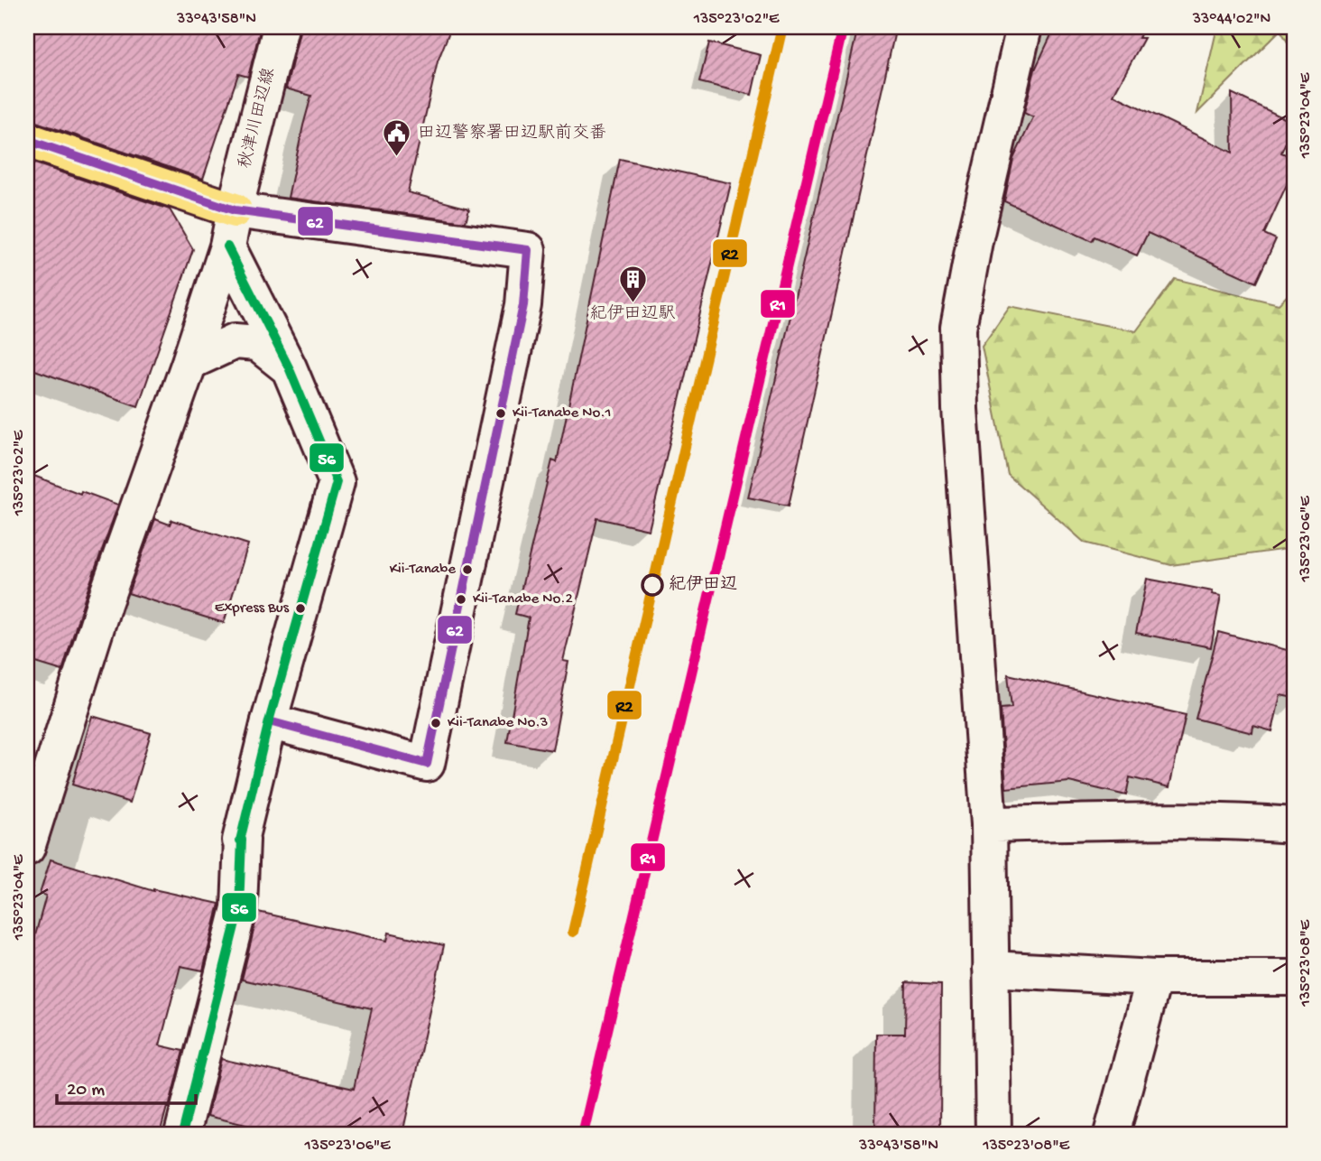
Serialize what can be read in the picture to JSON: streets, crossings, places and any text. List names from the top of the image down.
{
  "streets": {
    "street": ["秋津川田辺線"]
  },
  "places": {
    "public building": ["田辺警察署田辺駅前交番"],
    "building": ["紀伊田辺駅"],
    "other": [
      "Kii-Tanabe No.1",
      "Kii-Tanabe",
      "紀伊田辺",
      "Kii-Tanabe No.2",
      "Express Bus",
      "Kii-Tanabe No.3"
    ]
  },
  "lines": [
    "transit line R1",
    "transit line R2",
    "transit line 62",
    "transit line 56"
  ],
  "scale_bar": "20 m",
  "coordinates": [
    "33°43'58\"N",
    "135°23'02\"E",
    "33°44'02\"N",
    "135°23'04\"E",
    "135°23'06\"E",
    "135°23'08\"E"
  ]
}
